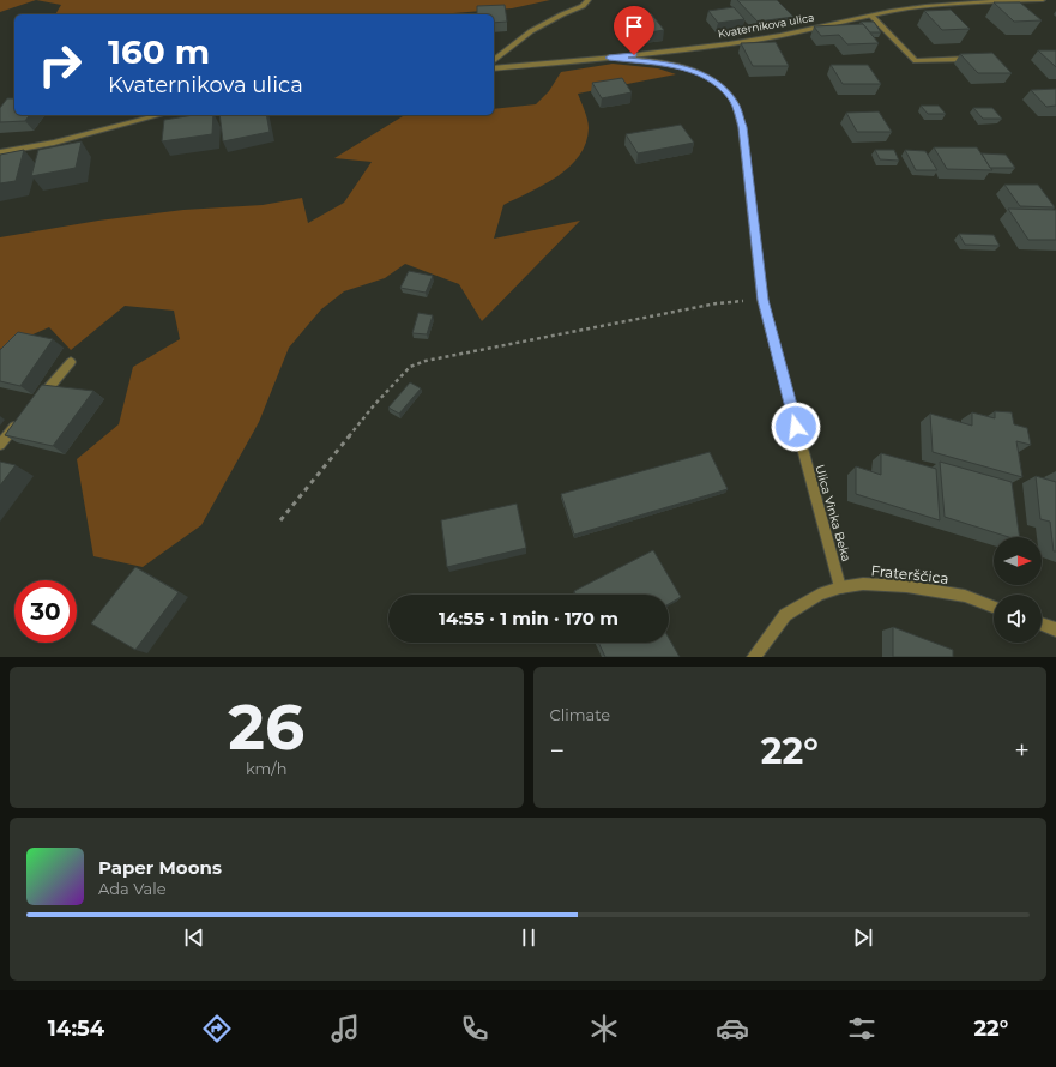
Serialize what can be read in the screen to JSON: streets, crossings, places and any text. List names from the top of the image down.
{
  "streets": {
    "street": ["Kvaternikova ulica", "Ulica Vinka Beka", "Fraterščica"]
  },
  "crossings": [
    ["Kvaternikova ulica", "Ulica Vinka Beka"],
    ["Ulica Vinka Beka", "Fraterščica"]
  ],
  "north": "right",
  "page": {
    "turn": ["160 m", "Kvaternikova ulica"],
    "limit": "30",
    "trip": "14:55 · 1 min · 170 m",
    "tile": [
      ["26", "km/h"],
      "Climate"
    ],
    "heat": ["−", "22°", "+"],
    "song": ["Paper Moons", "Ada Vale"],
    "tabs": ["14:54", "22°"]
  }
}
